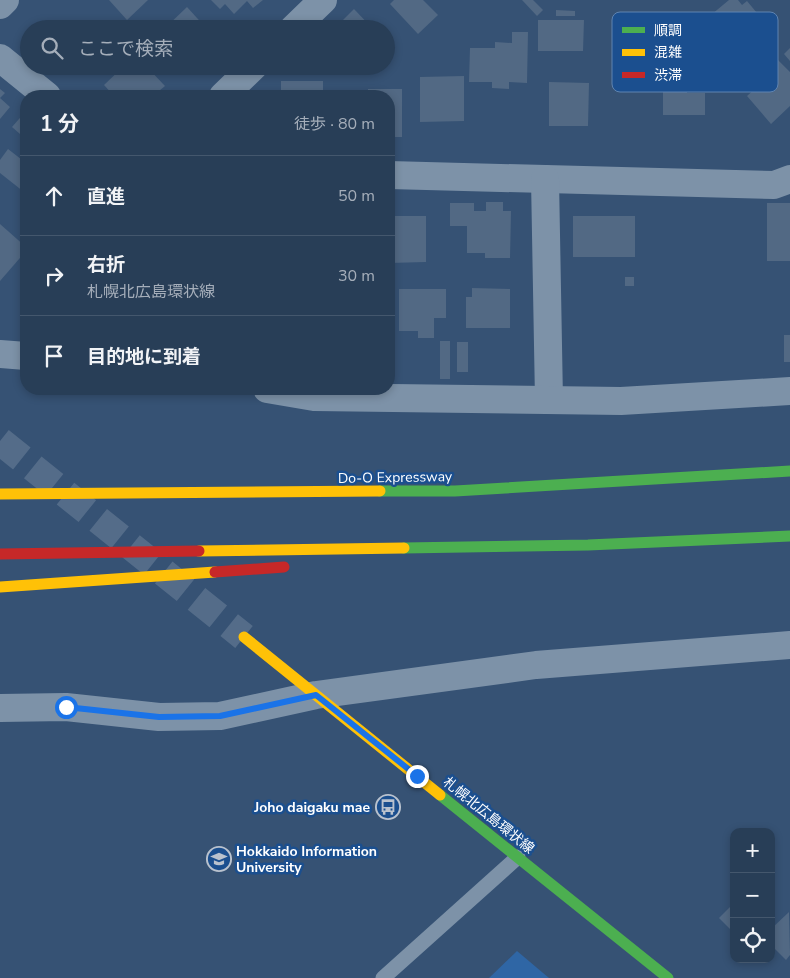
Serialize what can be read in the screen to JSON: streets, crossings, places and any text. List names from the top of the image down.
{
  "streets": {
    "main road": ["Do-O Expressway", "札幌北広島環状線"]
  },
  "places": {
    "bus stop": ["Joho daigaku mae"],
    "school or university": ["Hokkaido Information University"]
  },
  "legend": ["順調", "混雑", "渋滞"],
  "page": {
    "search": "ここで検索",
    "heading": ["1 分", "徒歩 · 80 m"],
    "list": [
      ["直進", "50 m"],
      ["右折", "札幌北広島環状線", "30 m"],
      "目的地に到着"
    ],
    "map_buttons": ["+", "−"]
  }
}
